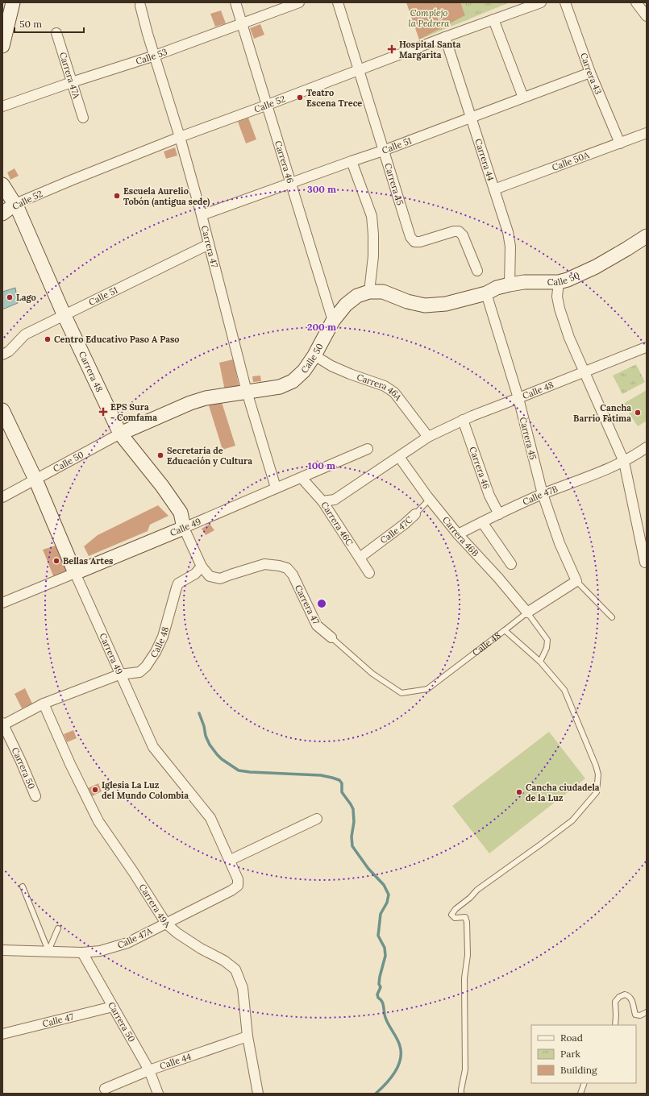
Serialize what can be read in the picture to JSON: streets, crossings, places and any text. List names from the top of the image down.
{
  "streets": {
    "street": [
      "Calle 53",
      "Carrera 43",
      "Carrera 47A",
      "Calle 52",
      "Calle 51",
      "Carrera 44",
      "Calle 50A",
      "Carrera 46",
      "Carrera 45",
      "Carrera 47",
      "Calle 50",
      "Carrera 48",
      "Carrera 46A",
      "Calle 48",
      "Calle 47B",
      "Carrera 46C",
      "Calle 49",
      "Calle 47C",
      "Carrera 46B",
      "Carrera 49",
      "Carrera 50",
      "Carrera 49A",
      "Calle 47A",
      "Calle 47",
      "Calle 44"
    ]
  },
  "crossings": [
    ["Calle 53", "Carrera 47A"],
    ["Calle 53", "Carrera 46"],
    ["Calle 53", "Carrera 47"],
    ["Carrera 43", "Calle 51"],
    ["Carrera 43", "Calle 50A"],
    ["Calle 52", "Carrera 44"],
    ["Calle 52", "Carrera 46"],
    ["Calle 52", "Carrera 45"],
    ["Calle 52", "Carrera 47"],
    ["Calle 52", "Carrera 48"],
    ["Calle 51", "Carrera 44"],
    ["Calle 51", "Carrera 46"],
    ["Calle 51", "Carrera 45"],
    ["Calle 51", "Carrera 47"],
    ["Calle 51", "Carrera 48"],
    ["Carrera 44", "Calle 50A"],
    ["Carrera 44", "Calle 50"],
    ["Carrera 46", "Calle 50"],
    ["Carrera 46", "Calle 48"],
    ["Carrera 46", "Calle 47B"],
    ["Carrera 45", "Calle 50"],
    ["Carrera 45", "Calle 48"],
    ["Carrera 45", "Calle 47B"],
    ["Carrera 47", "Calle 50"],
    ["Carrera 47", "Carrera 48"],
    ["Carrera 47", "Calle 48"],
    ["Carrera 47", "Calle 49"],
    ["Calle 50", "Carrera 48"],
    ["Calle 50", "Carrera 46A"],
    ["Calle 50", "Carrera 49"],
    ["Carrera 48", "Calle 48"],
    ["Carrera 48", "Calle 49"],
    ["Carrera 46A", "Calle 48"],
    ["Calle 48", "Carrera 46C"],
    ["Calle 48", "Carrera 46B"],
    ["Calle 48", "Carrera 49"],
    ["Calle 48", "Carrera 50"],
    ["Calle 48", "Carrera 49A"],
    ["Calle 47B", "Carrera 46B"],
    ["Carrera 46C", "Calle 49"],
    ["Carrera 46C", "Calle 47C"],
    ["Calle 49", "Carrera 49"],
    ["Calle 47C", "Carrera 46B"],
    ["Carrera 49", "Calle 47A"],
    ["Carrera 50", "Calle 47A"],
    ["Carrera 50", "Calle 47"],
    ["Carrera 50", "Calle 44"],
    ["Carrera 49A", "Calle 47A"],
    ["Carrera 49A", "Calle 44"]
  ],
  "parks": ["Complejo la Pedrera"],
  "places": {
    "health": ["Hospital Santa Margarita", "EPS Sura - Comfama"],
    "other": [
      "Teatro Escena Trece",
      "Escuela Aurelio Tobón (antigua sede)",
      "Lago",
      "Centro Educativo Paso A Paso",
      "Cancha Barrio Fátima",
      "Secretaría de Educación y Cultura",
      "Bellas Artes",
      "Iglesia La Luz del Mundo Colombia",
      "Cancha ciudadela de la Luz"
    ]
  },
  "legend": ["Road", "Park", "Building"],
  "scale_bar": "50 m",
  "rings": ["300 m", "200 m", "100 m"]
}
